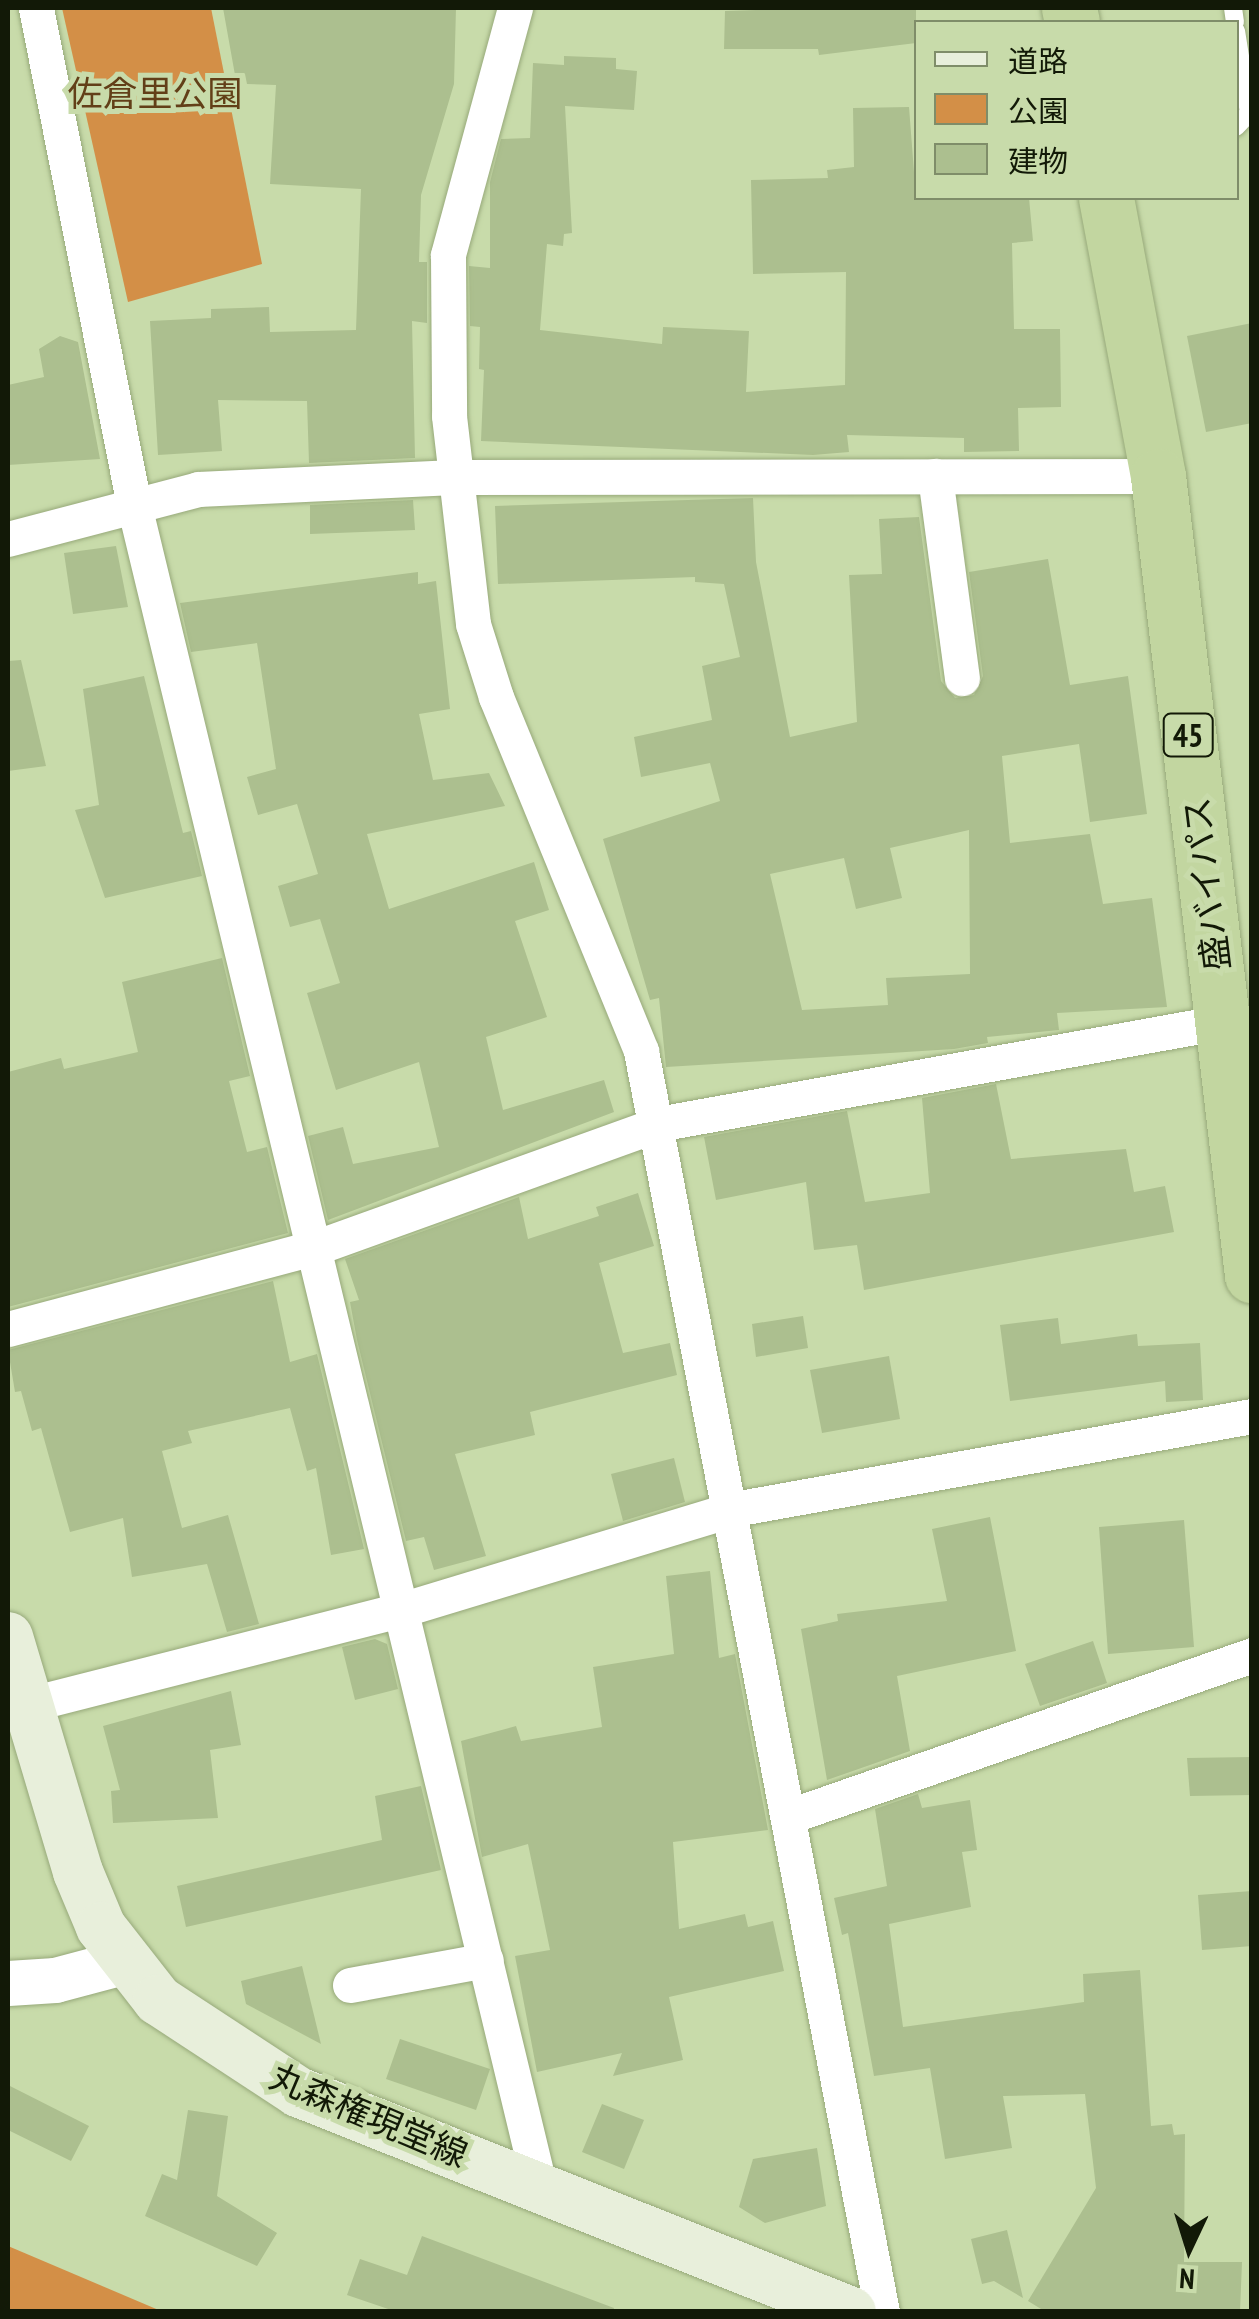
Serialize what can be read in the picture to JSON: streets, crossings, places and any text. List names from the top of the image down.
{
  "streets": {
    "highway": ["45", "盛バイパス"],
    "main road": ["丸森権現堂線"]
  },
  "parks": ["佐倉里公園"],
  "legend": ["道路", "公園", "建物"],
  "north": "bottom"
}
